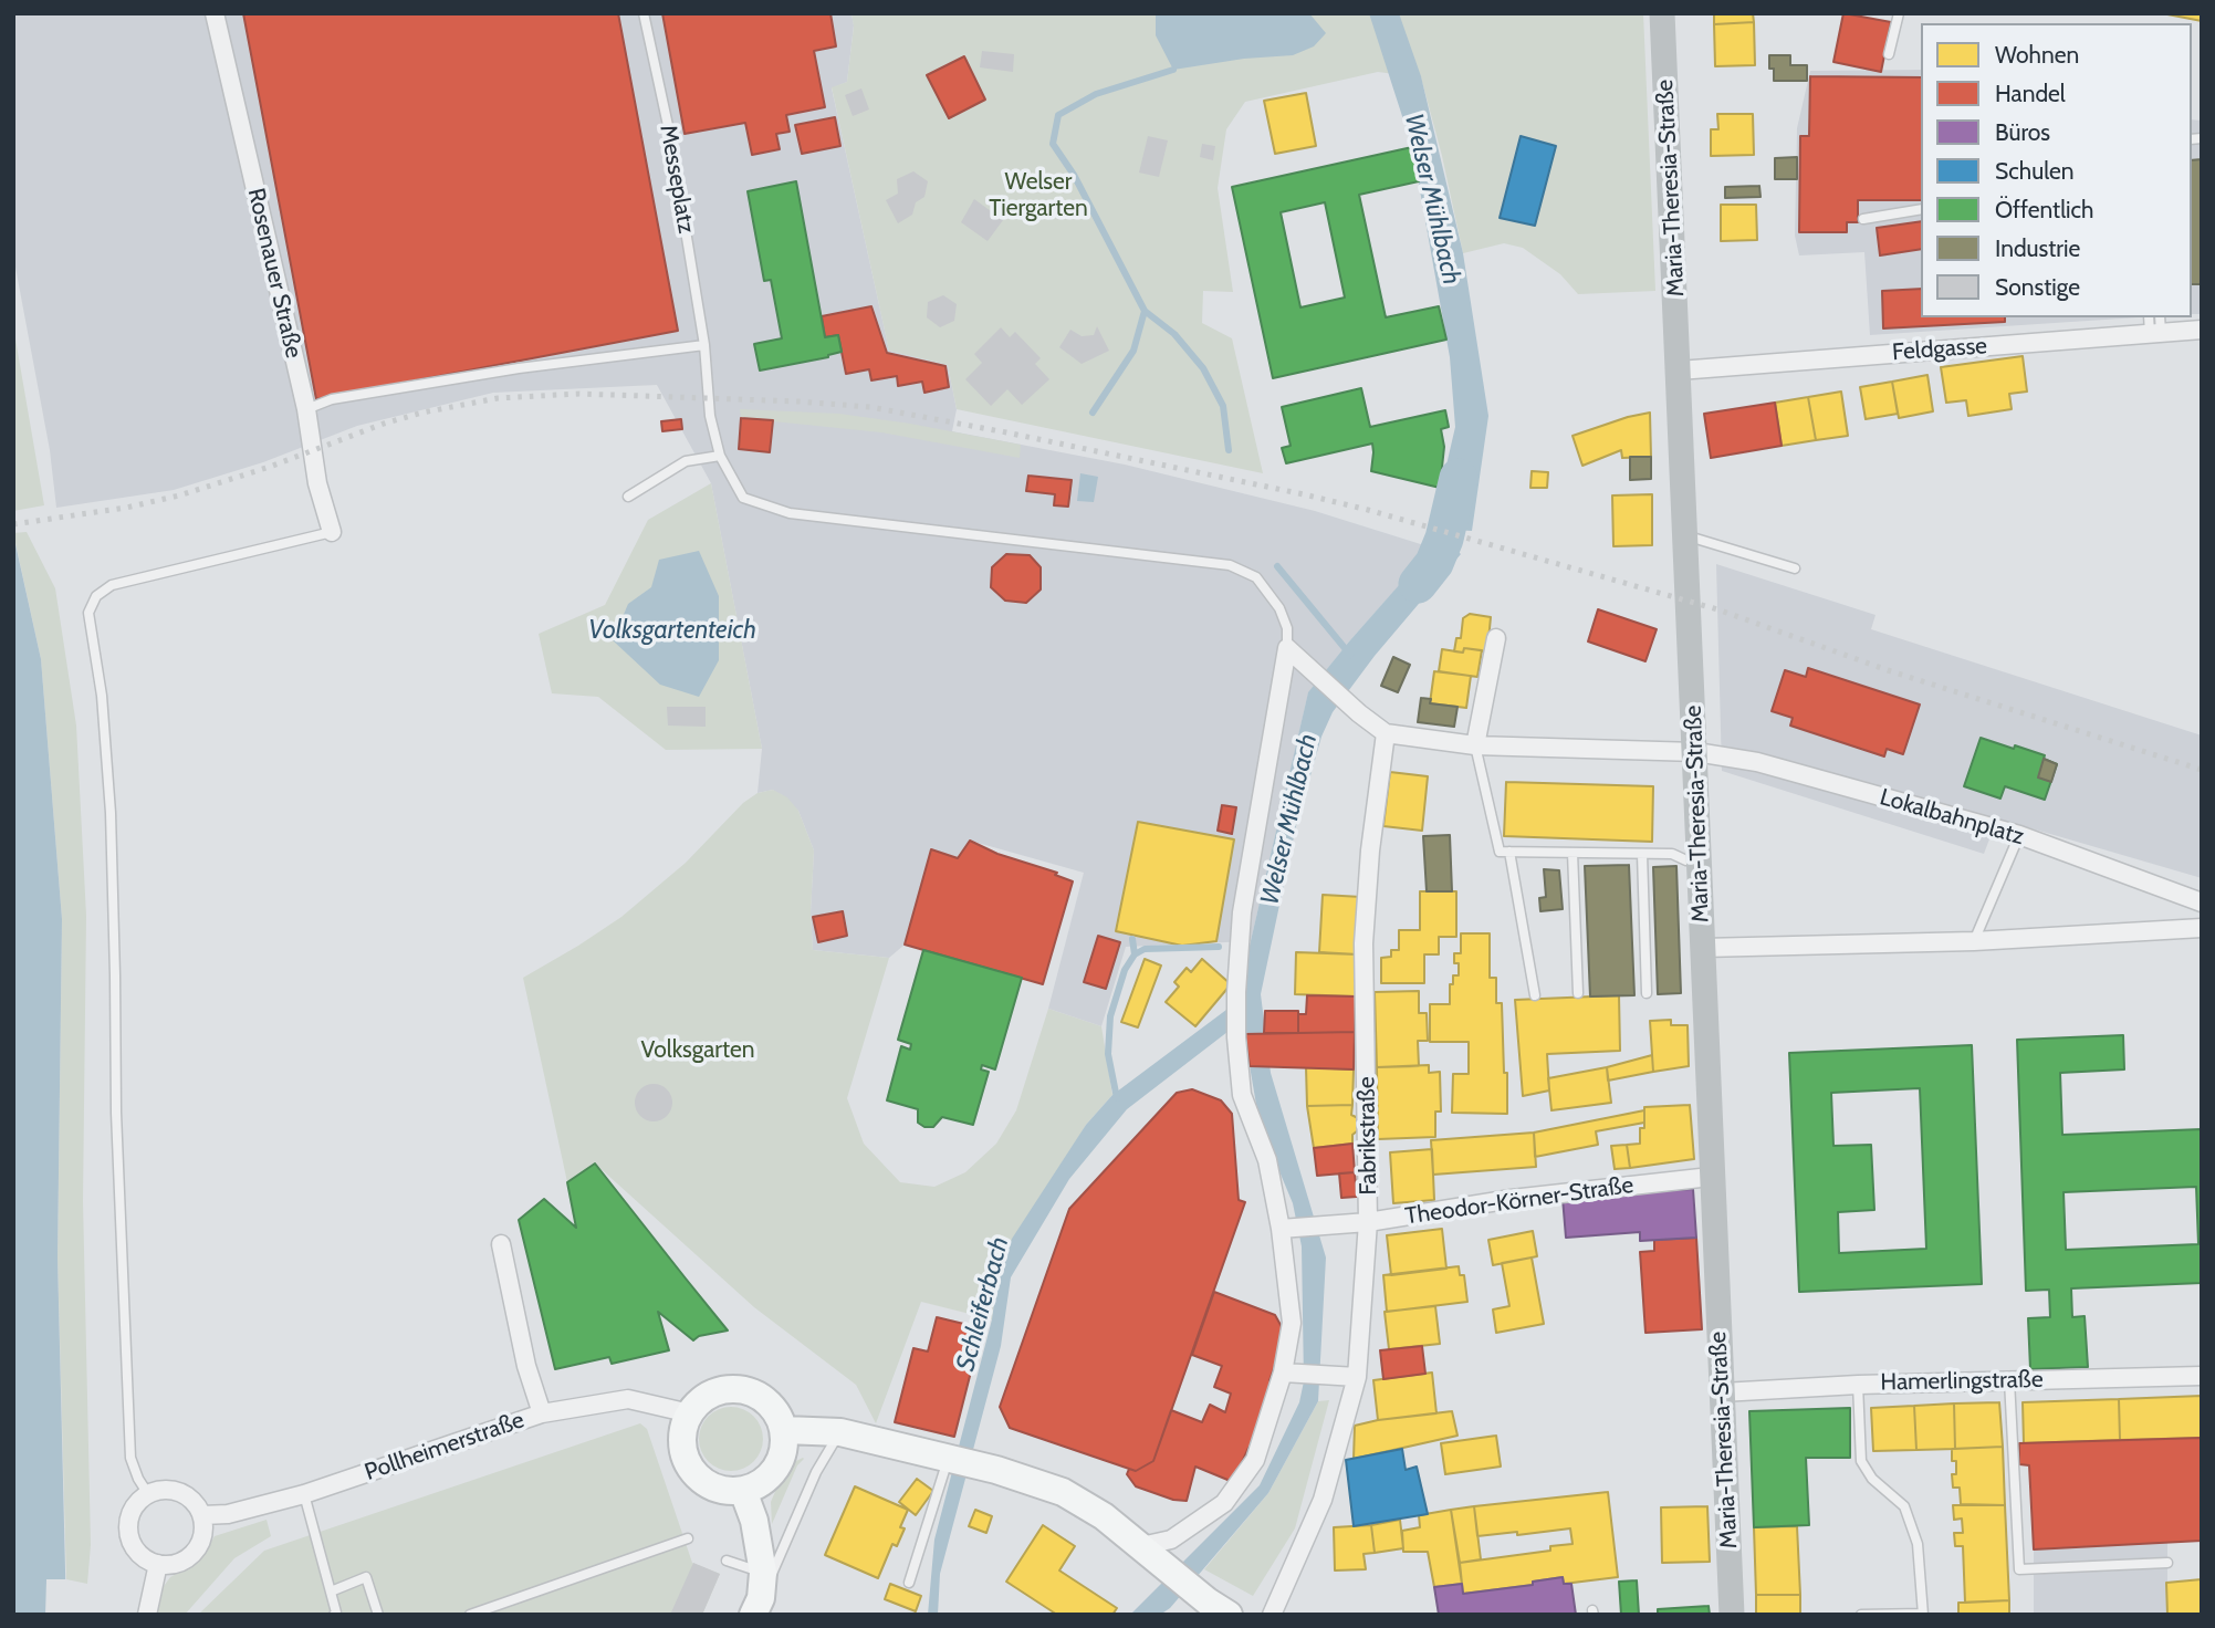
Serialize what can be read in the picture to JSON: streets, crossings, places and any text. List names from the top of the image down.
{
  "streets": {
    "main road": ["Maria-Theresia-Straße"],
    "street": [
      "Rosenauer Straße",
      "Feldgasse",
      "Lokalbahnplatz",
      "Fabrikstraße",
      "Theodor-Körner-Straße",
      "Hamerlingstraße",
      "Pollheimerstraße"
    ],
    "lane": ["Messeplatz"]
  },
  "crossings": [
    ["Maria-Theresia-Straße", "Feldgasse"],
    ["Maria-Theresia-Straße", "Lokalbahnplatz"],
    ["Maria-Theresia-Straße", "Theodor-Körner-Straße"],
    ["Maria-Theresia-Straße", "Hamerlingstraße"],
    ["Fabrikstraße", "Theodor-Körner-Straße"]
  ],
  "water": ["Welser Mühlbach", "Volksgartenteich", "Schleiferbach"],
  "parks": ["Welser Tiergarten", "Volksgarten"],
  "legend": [
    "Wohnen",
    "Handel",
    "Büros",
    "Schulen",
    "Öffentlich",
    "Industrie",
    "Sonstige"
  ]
}
